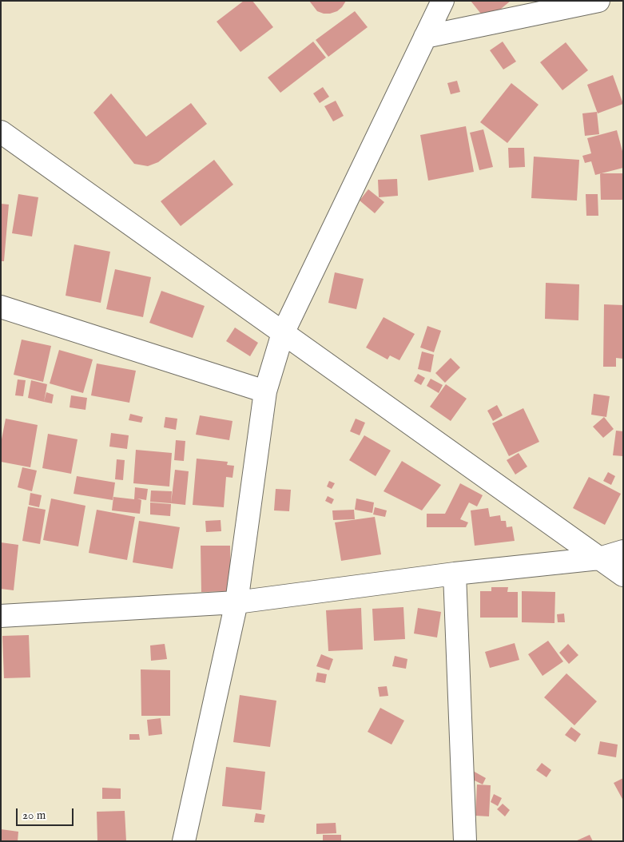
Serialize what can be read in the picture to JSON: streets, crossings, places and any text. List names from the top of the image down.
{
  "scale_bar": "20 m"
}
